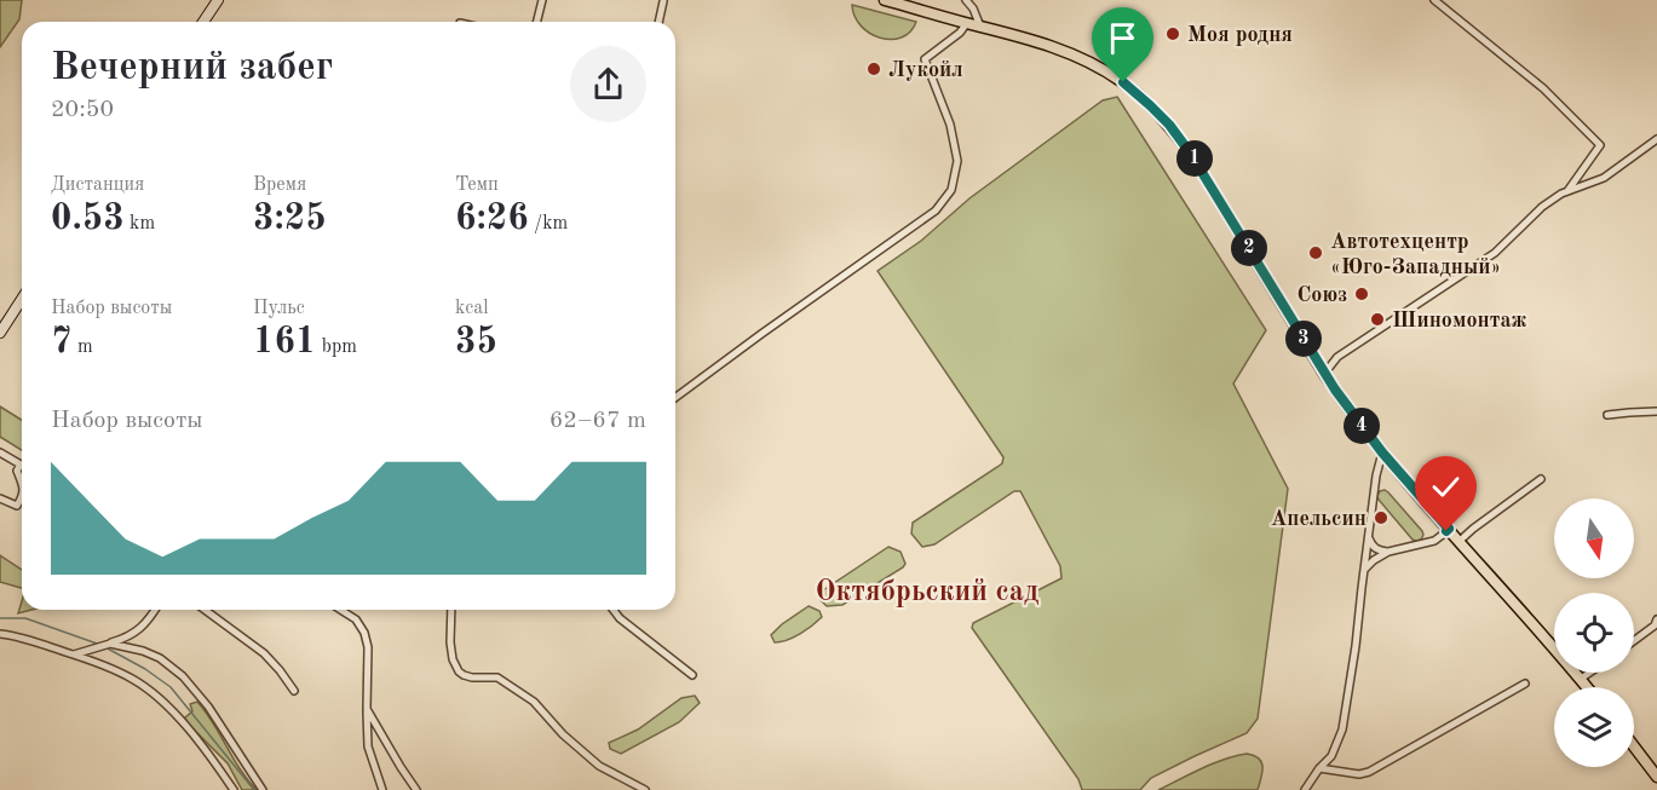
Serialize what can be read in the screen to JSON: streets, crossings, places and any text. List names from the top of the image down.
{
  "districts": ["Октябрьский сад"],
  "places": [
    "Моя родня",
    "Лукойл",
    "Автотехцентр «Юго-Западный»",
    "Союз",
    "Шиномонтаж",
    "Апельсин"
  ],
  "north": "bottom",
  "page": {
    "heading": ["Вечерний забег", "20:50"],
    "pins": [
      "1",
      "2",
      "3",
      "4"
    ],
    "stats": [
      ["Дистанция", "0.53 km"],
      ["Время", "3:25"],
      ["Темп", "6:26 /km"],
      ["Набор высоты", "7 m"],
      ["Пульс", "161 bpm"],
      ["kcal", "35"]
    ],
    "chart": ["Набор высоты", "62–67 m"]
  }
}
